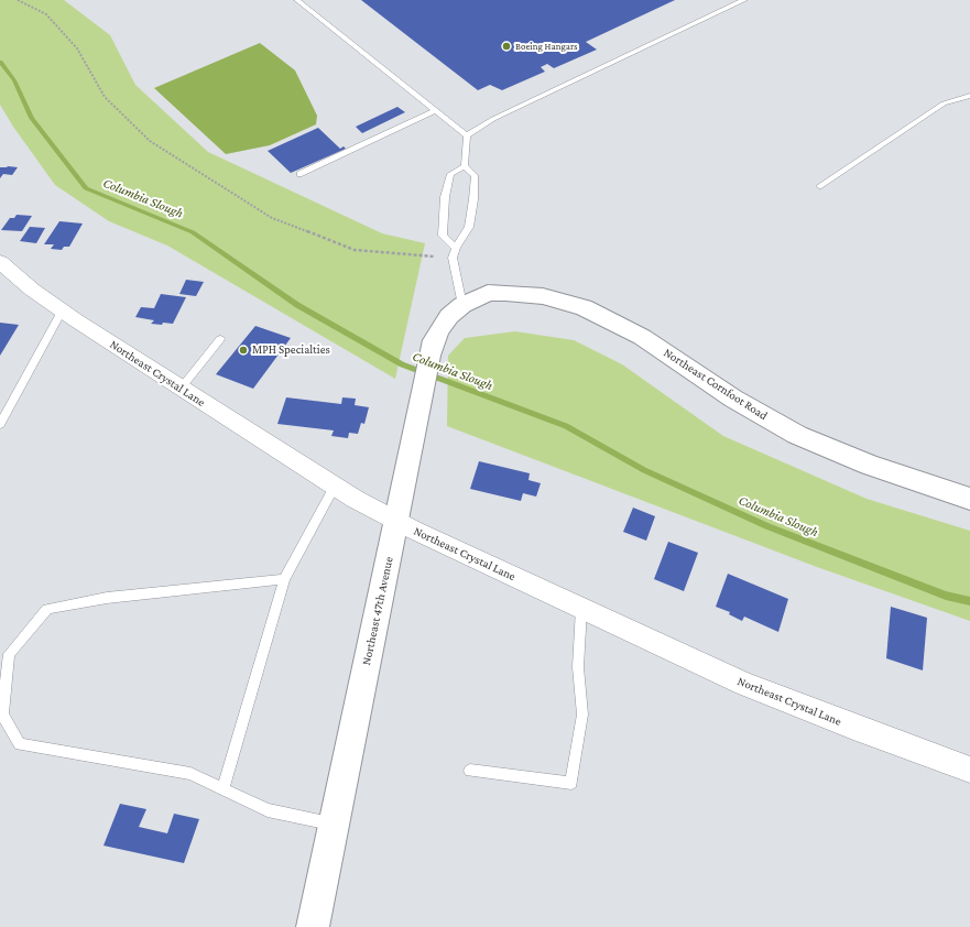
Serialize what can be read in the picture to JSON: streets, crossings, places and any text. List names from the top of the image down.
{
  "streets": {
    "street": ["Northeast Crystal Lane", "Northeast Cornfoot Road", "Northeast 47th Avenue"]
  },
  "crossings": [
    ["Northeast Crystal Lane", "Northeast 47th Avenue"],
    ["Northeast Cornfoot Road", "Northeast 47th Avenue"]
  ],
  "water": ["Columbia Slough"],
  "places": ["Boeing Hangars", "MPH Specialties"]
}
